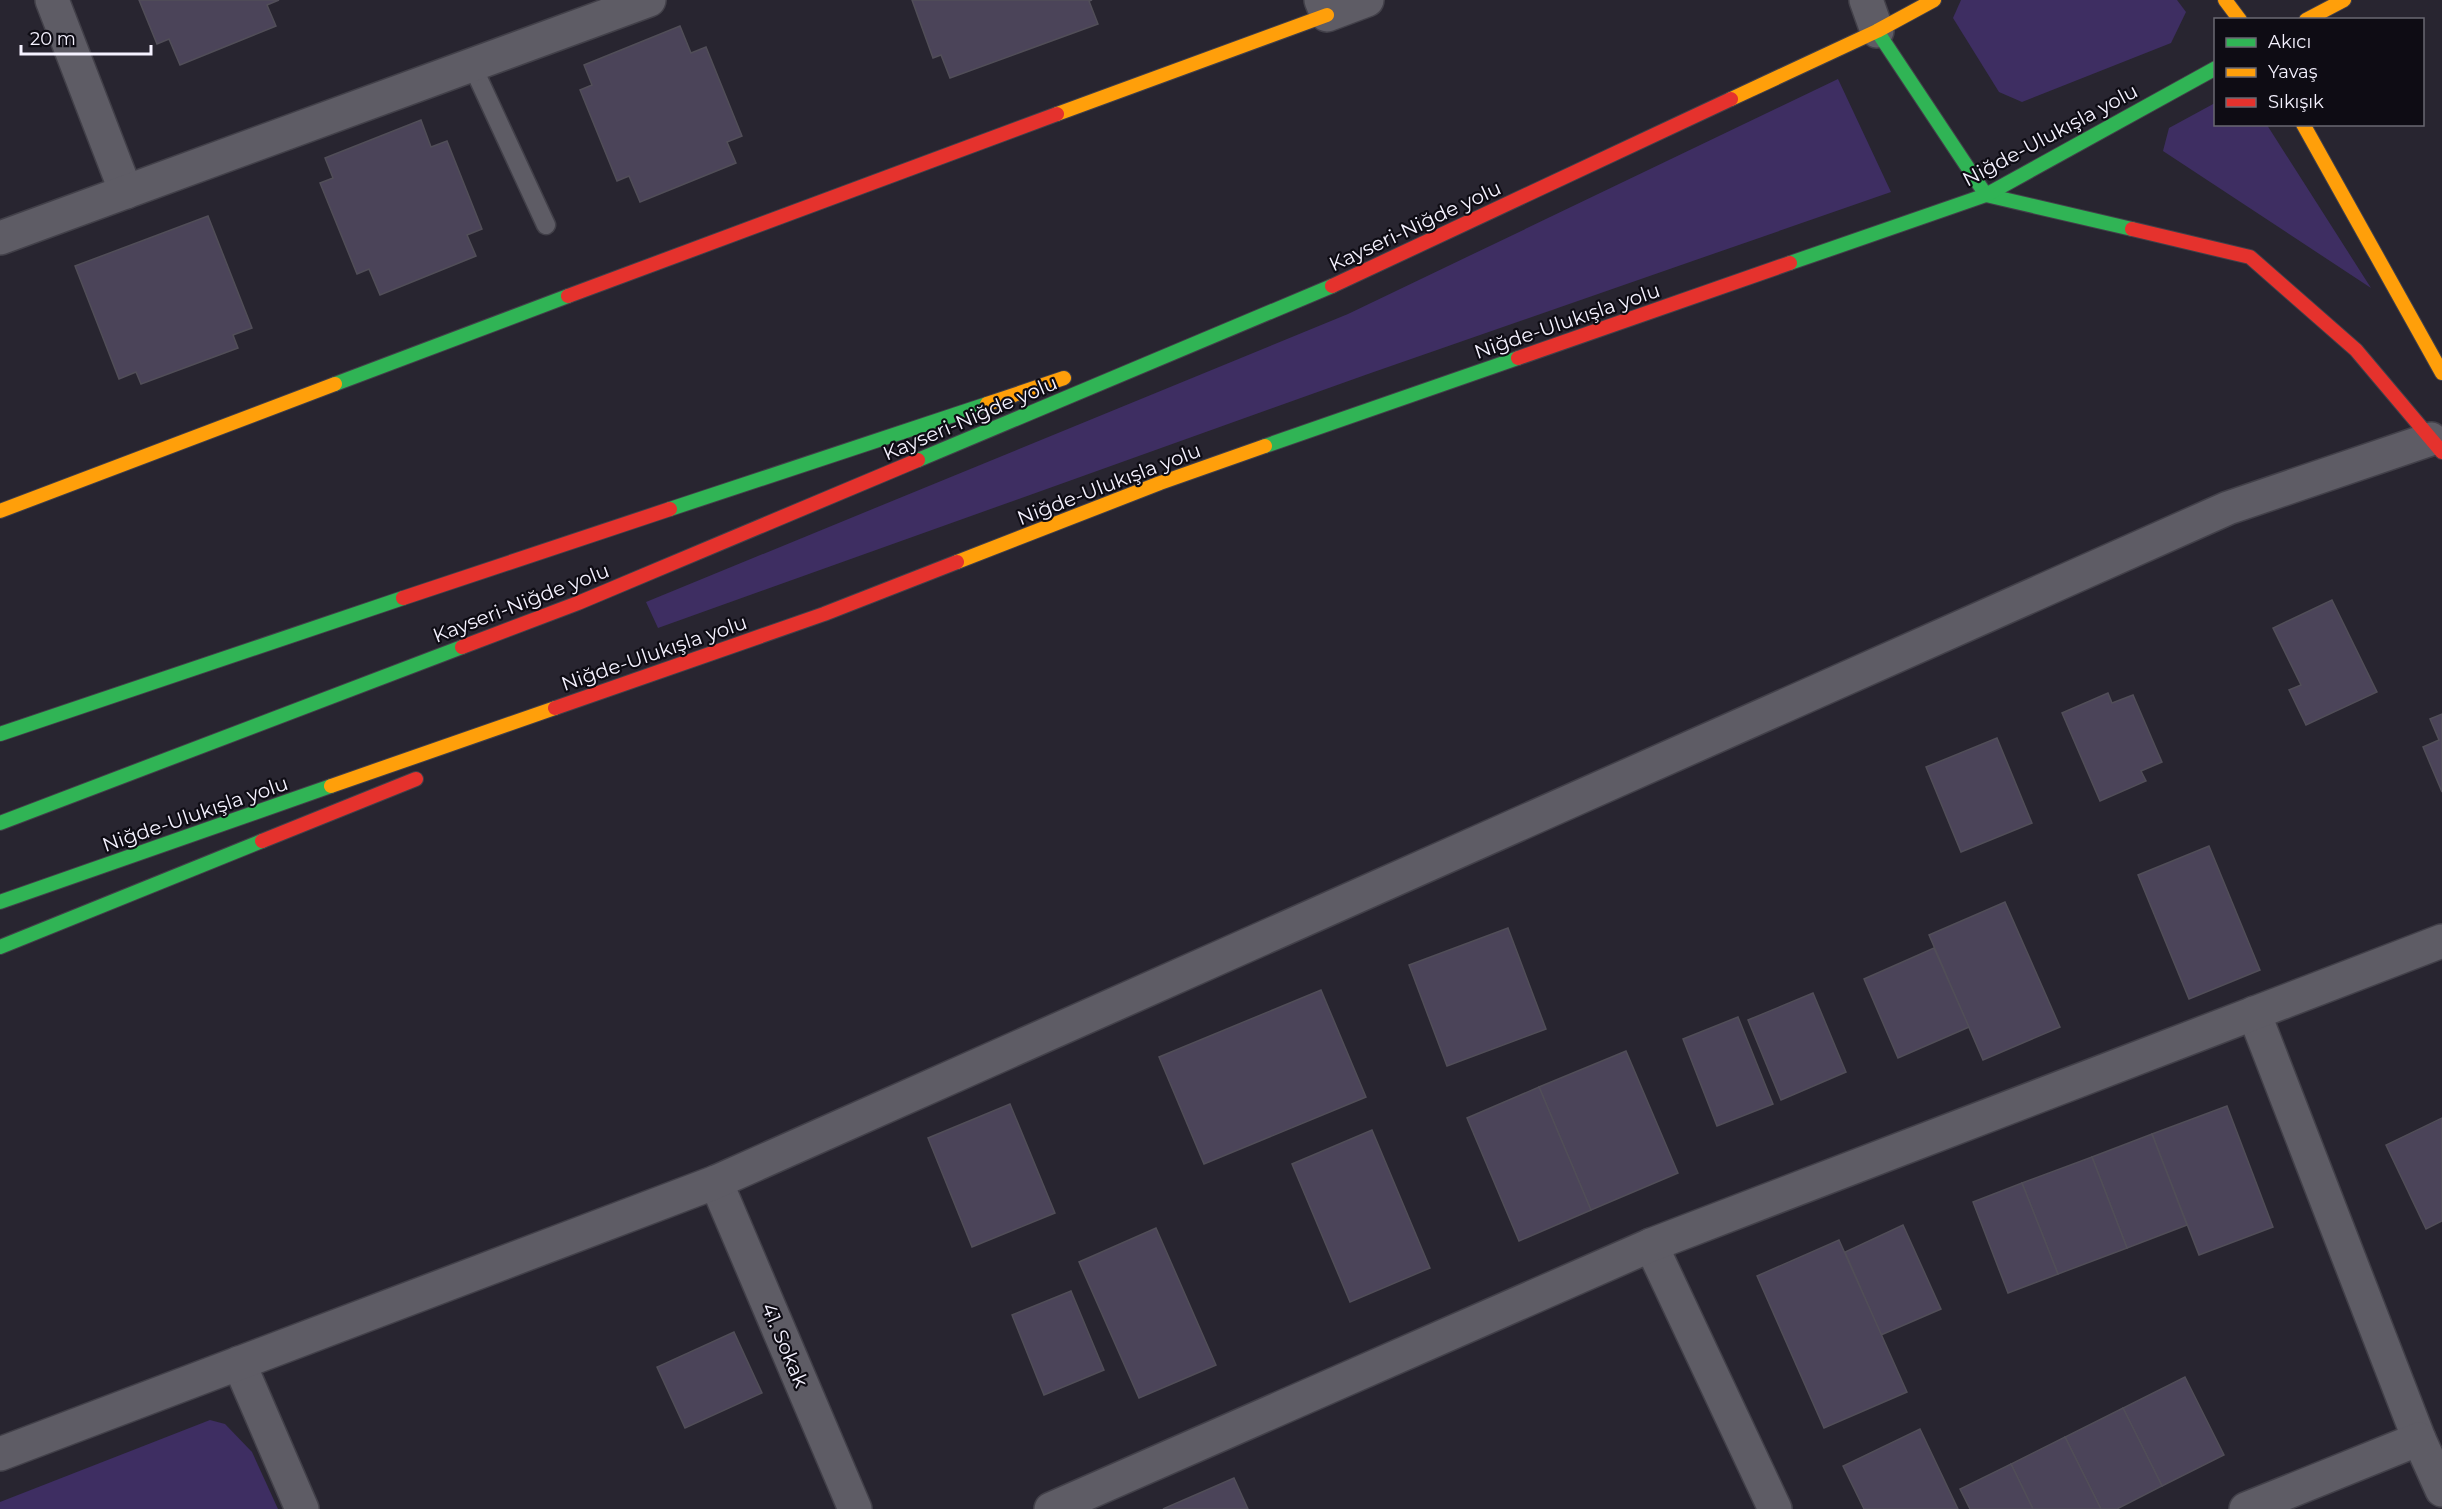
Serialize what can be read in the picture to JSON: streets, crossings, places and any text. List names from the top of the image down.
{
  "streets": {
    "main road": ["Niğde-Ulukışla yolu", "Kayseri-Niğde yolu"],
    "street": ["41. Sokak"]
  },
  "legend": ["Akıcı", "Yavaş", "Sıkışık"],
  "scale_bar": "20 m"
}
